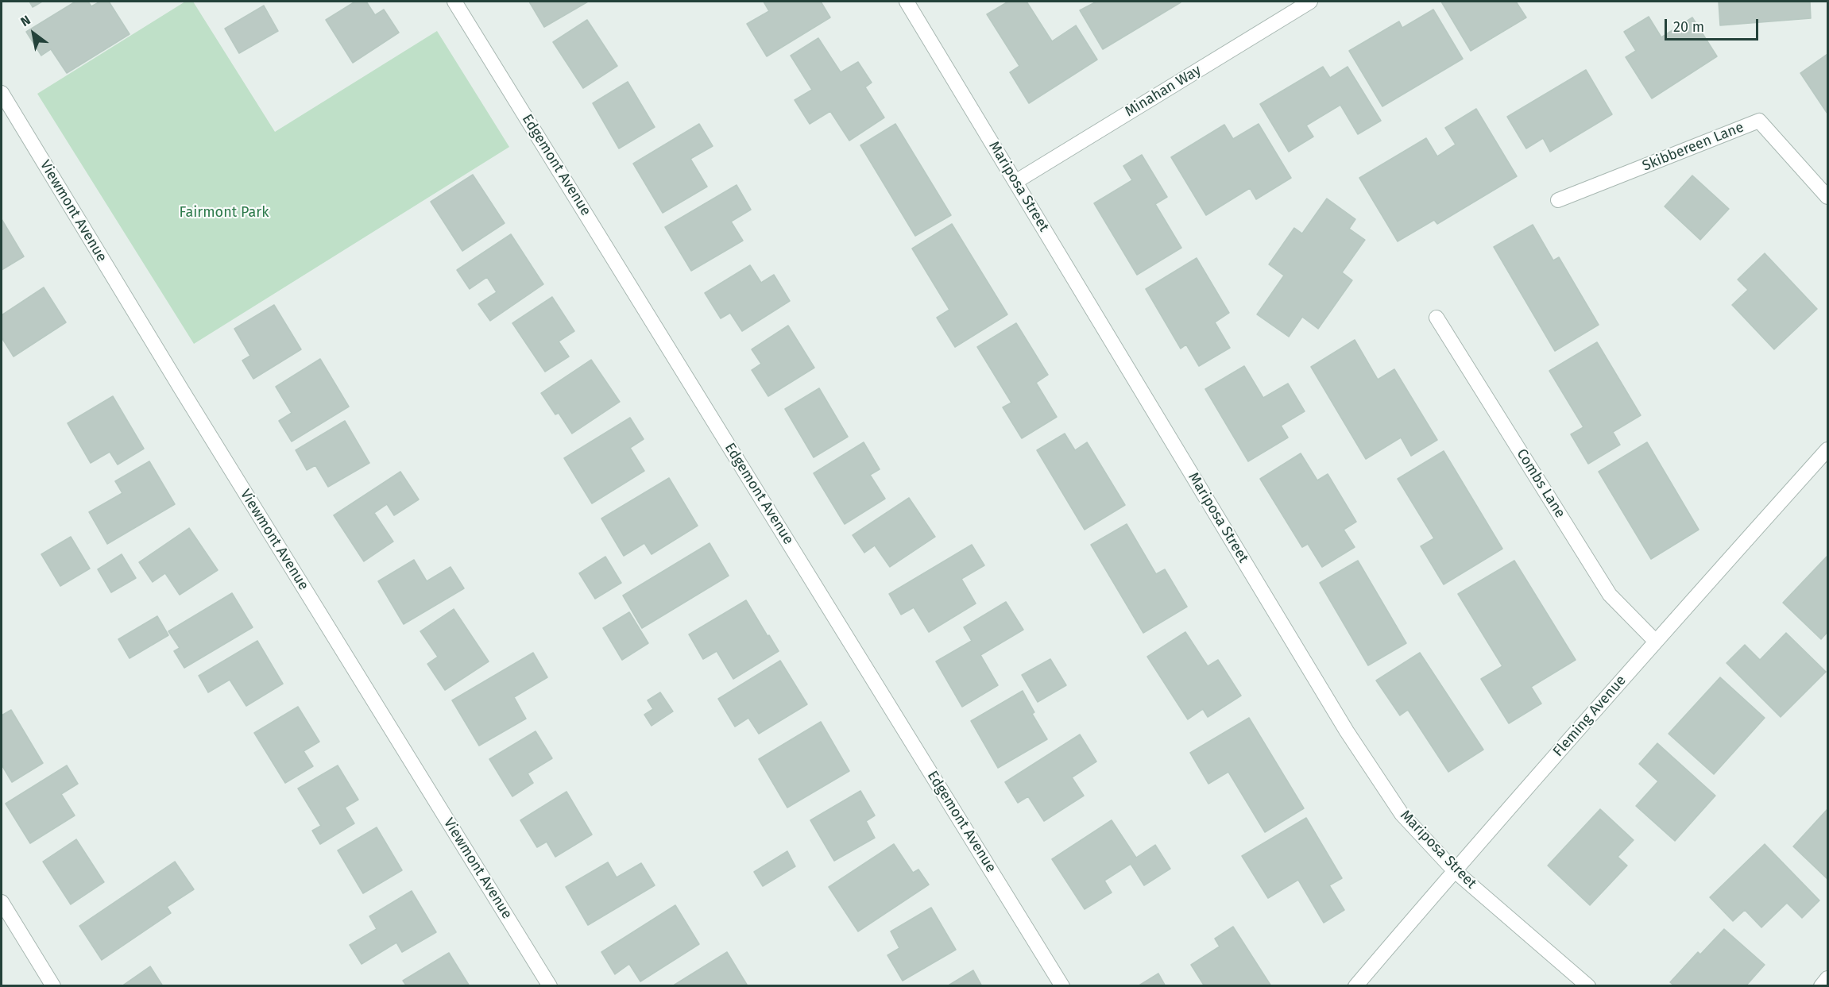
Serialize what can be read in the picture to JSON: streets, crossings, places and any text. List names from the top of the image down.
{
  "streets": {
    "street": [
      "Minahan Way",
      "Skibbereen Lane",
      "Edgemont Avenue",
      "Mariposa Street",
      "Viewmont Avenue",
      "Combs Lane",
      "Fleming Avenue"
    ]
  },
  "crossings": [
    ["Minahan Way", "Mariposa Street"],
    ["Mariposa Street", "Fleming Avenue"],
    ["Combs Lane", "Fleming Avenue"]
  ],
  "parks": ["Fairmont Park"],
  "scale_bar": "20 m",
  "north": "top left"
}
